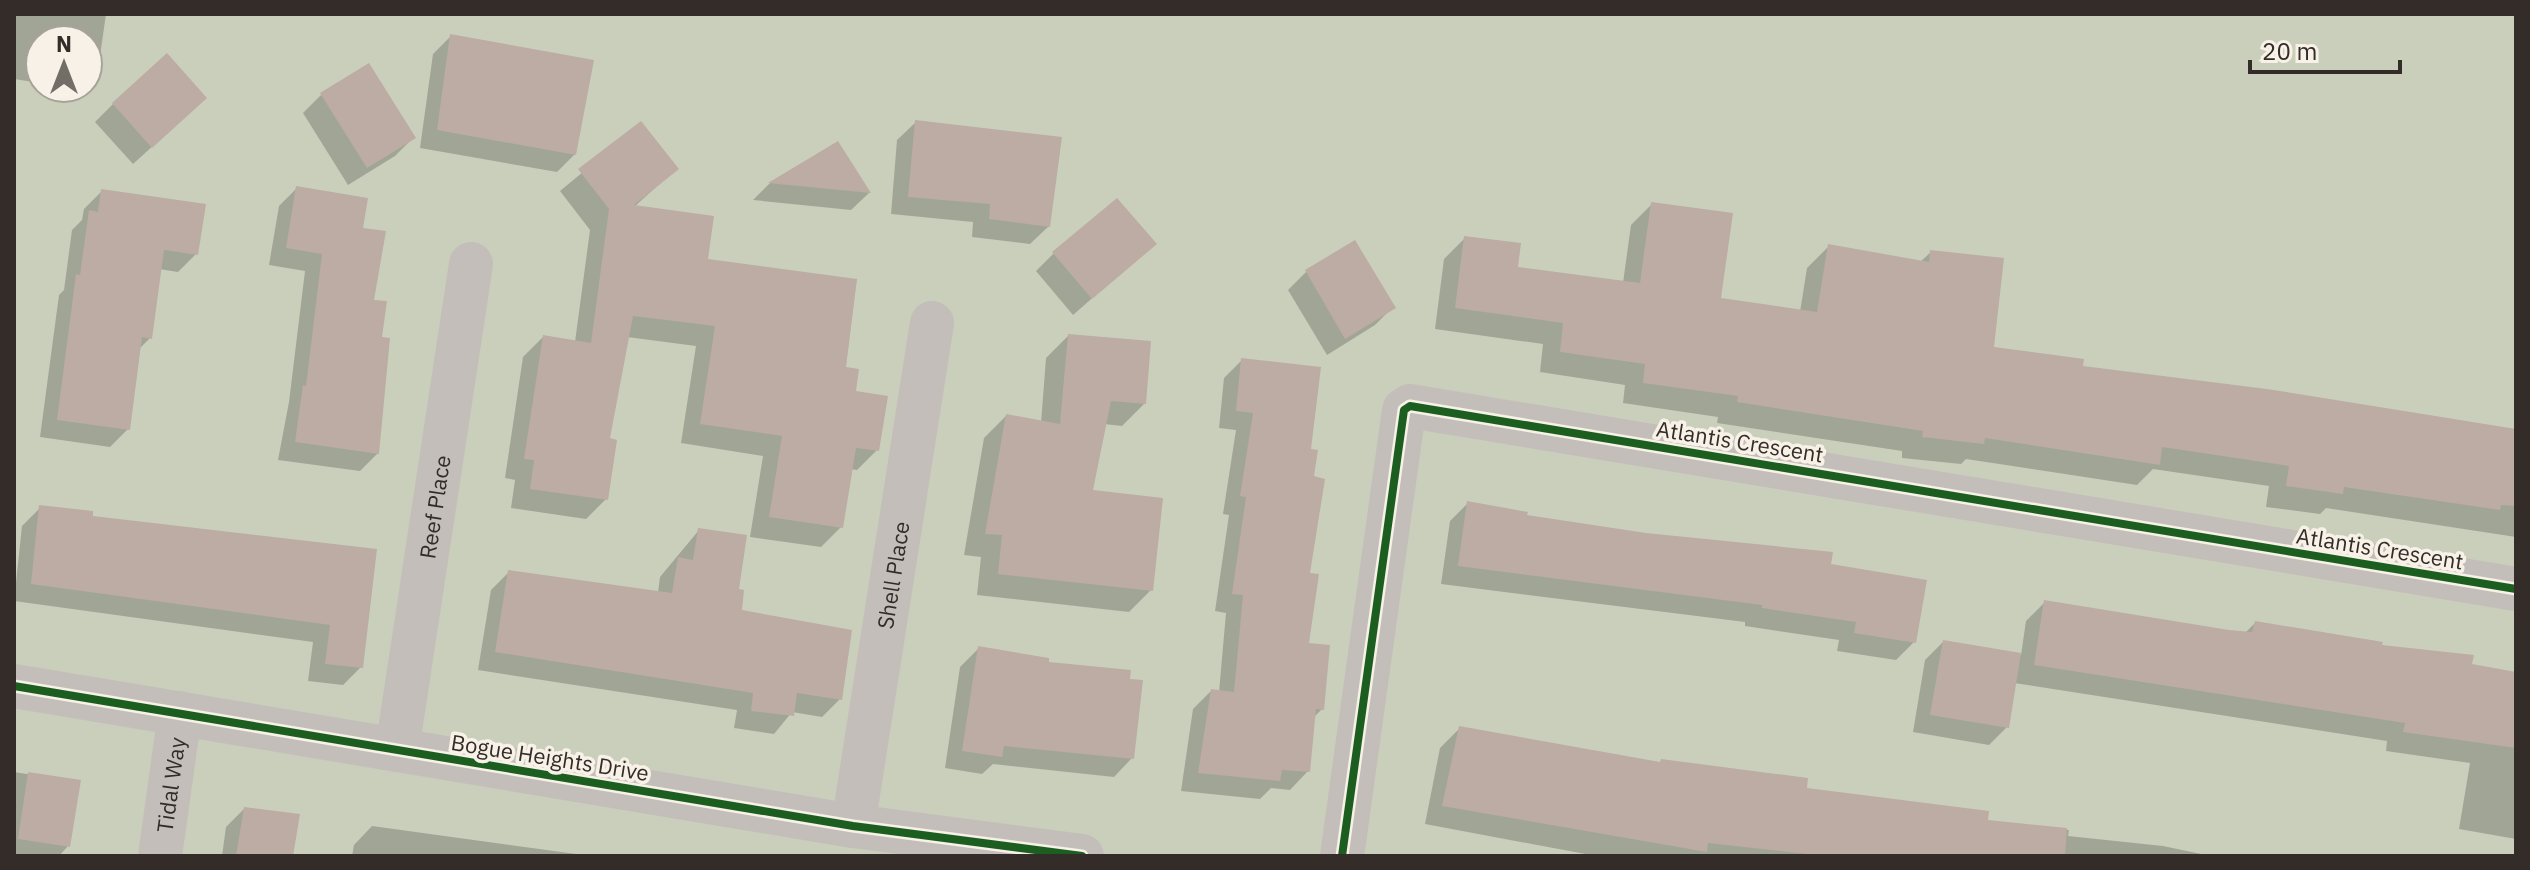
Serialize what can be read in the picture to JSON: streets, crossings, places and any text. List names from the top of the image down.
{
  "streets": {
    "street": [
      "Atlantis Crescent",
      "Reef Place",
      "Shell Place",
      "Bogue Heights Drive",
      "Tidal Way"
    ]
  },
  "crossings": [
    ["Reef Place", "Bogue Heights Drive"],
    ["Shell Place", "Bogue Heights Drive"],
    ["Bogue Heights Drive", "Tidal Way"]
  ],
  "scale_bar": "20 m",
  "north": "top"
}
